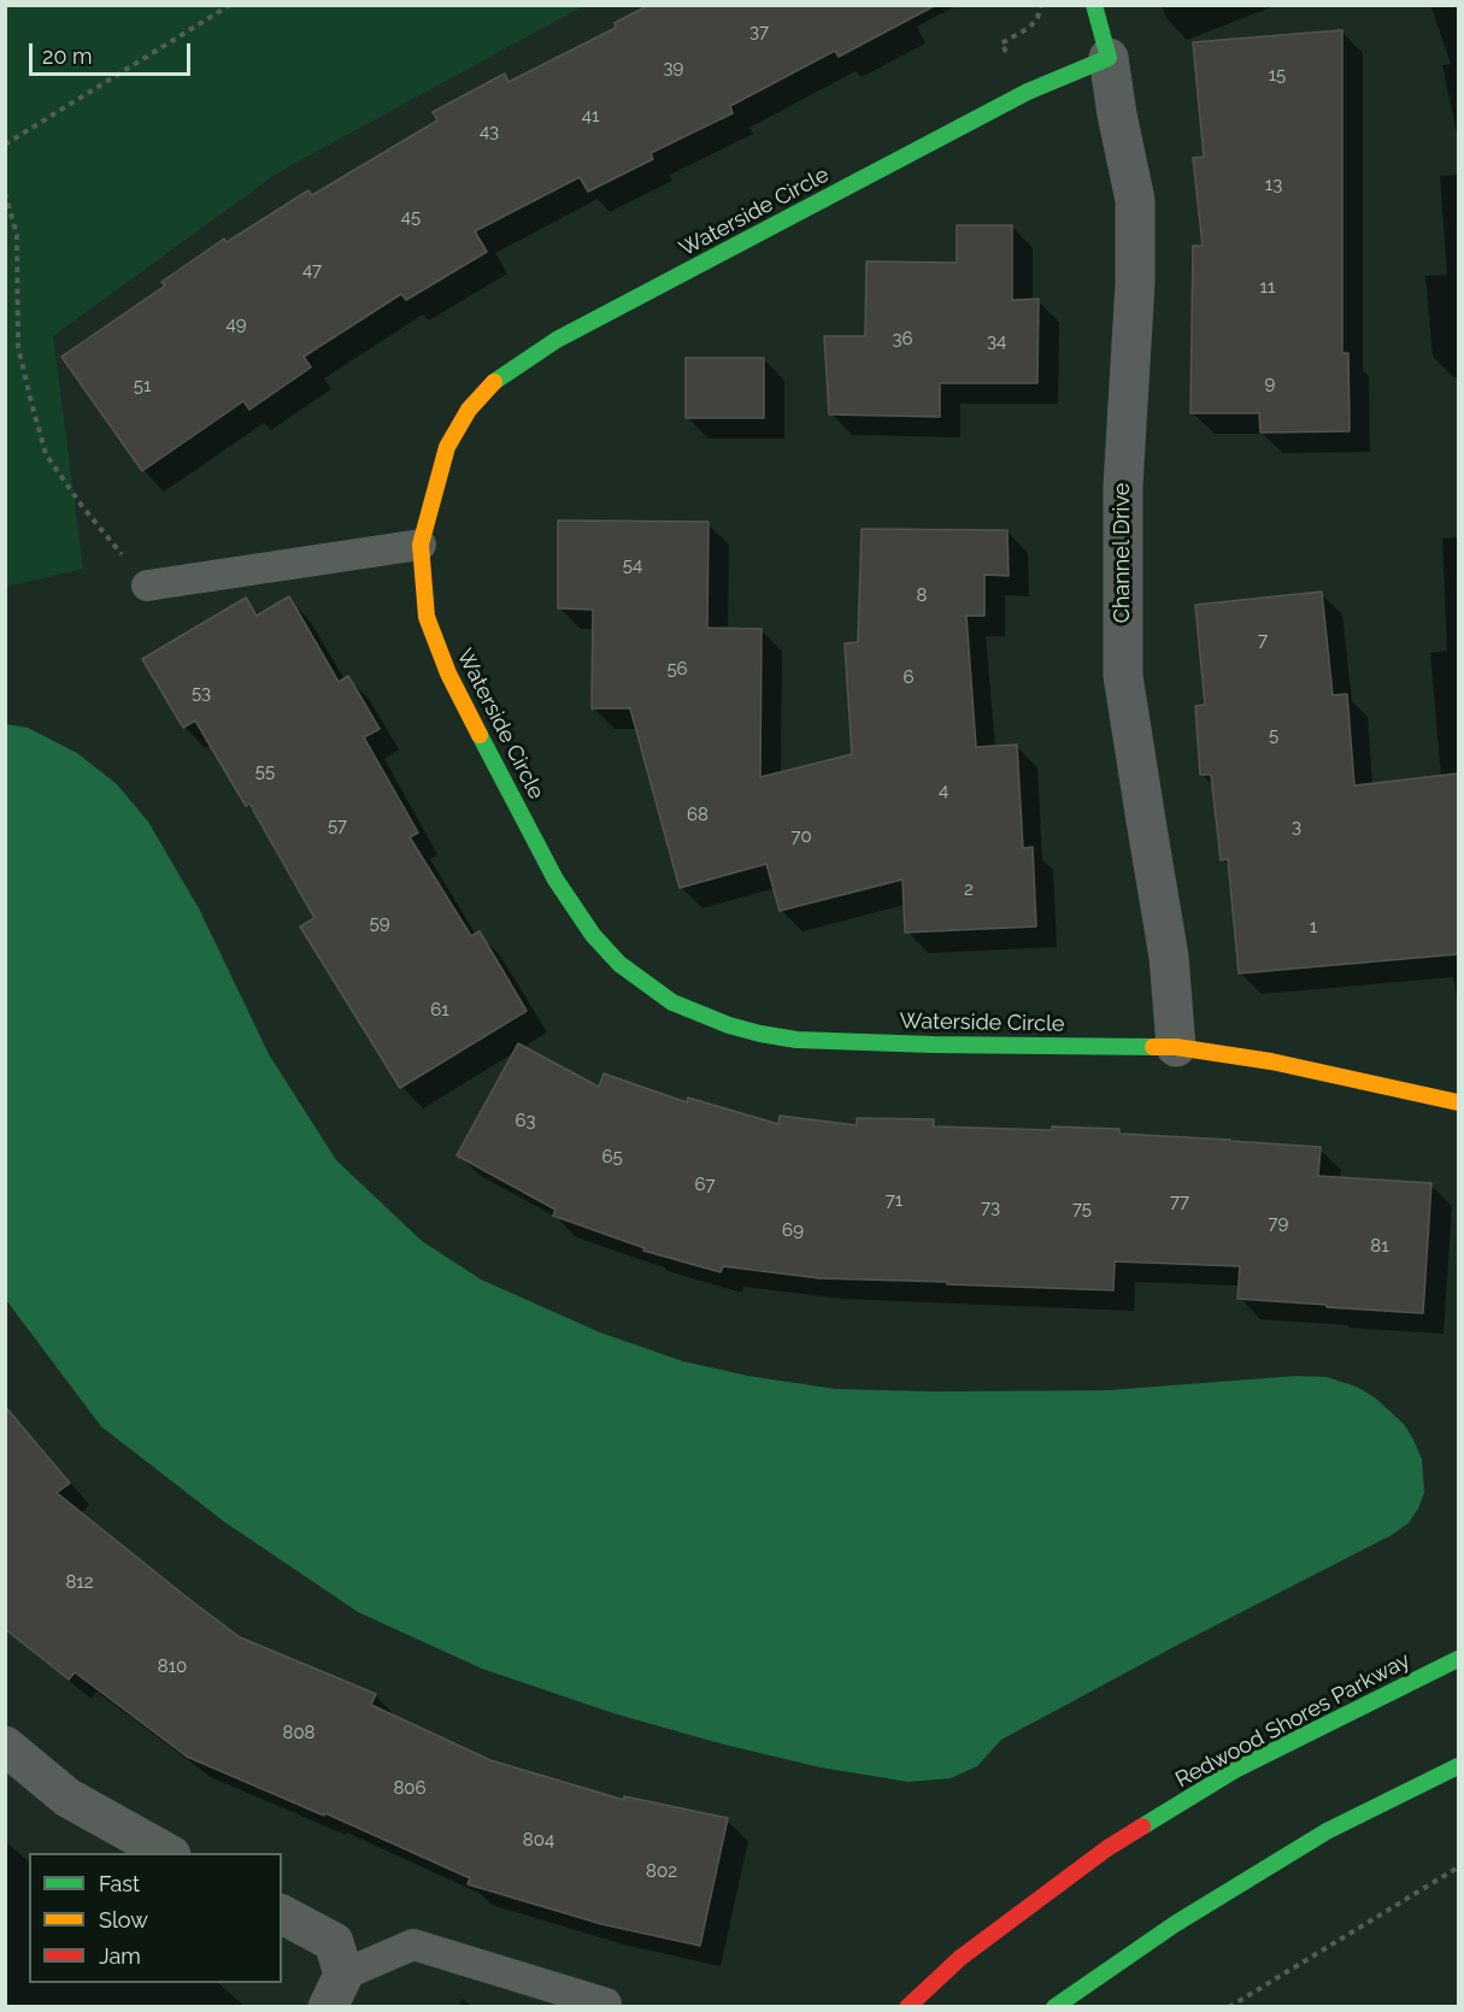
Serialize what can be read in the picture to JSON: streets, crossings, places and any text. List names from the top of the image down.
{
  "streets": {
    "street": ["Waterside Circle", "Channel Drive", "Redwood Shores Parkway"]
  },
  "crossings": [
    ["Waterside Circle", "Channel Drive"]
  ],
  "house_numbers": [
    "37",
    "39",
    "15",
    "41",
    "43",
    "13",
    "45",
    "47",
    "11",
    "49",
    "36",
    "34",
    "9",
    "51",
    "54",
    "8",
    "7",
    "56",
    "6",
    "53",
    "5",
    "55",
    "4",
    "68",
    "57",
    "3",
    "70",
    "2",
    "59",
    "1",
    "61",
    "63",
    "65",
    "67",
    "71",
    "77",
    "73",
    "75",
    "79",
    "69",
    "81",
    "812",
    "810",
    "808",
    "806",
    "804",
    "802"
  ],
  "legend": ["Fast", "Slow", "Jam"],
  "scale_bar": "20 m"
}
